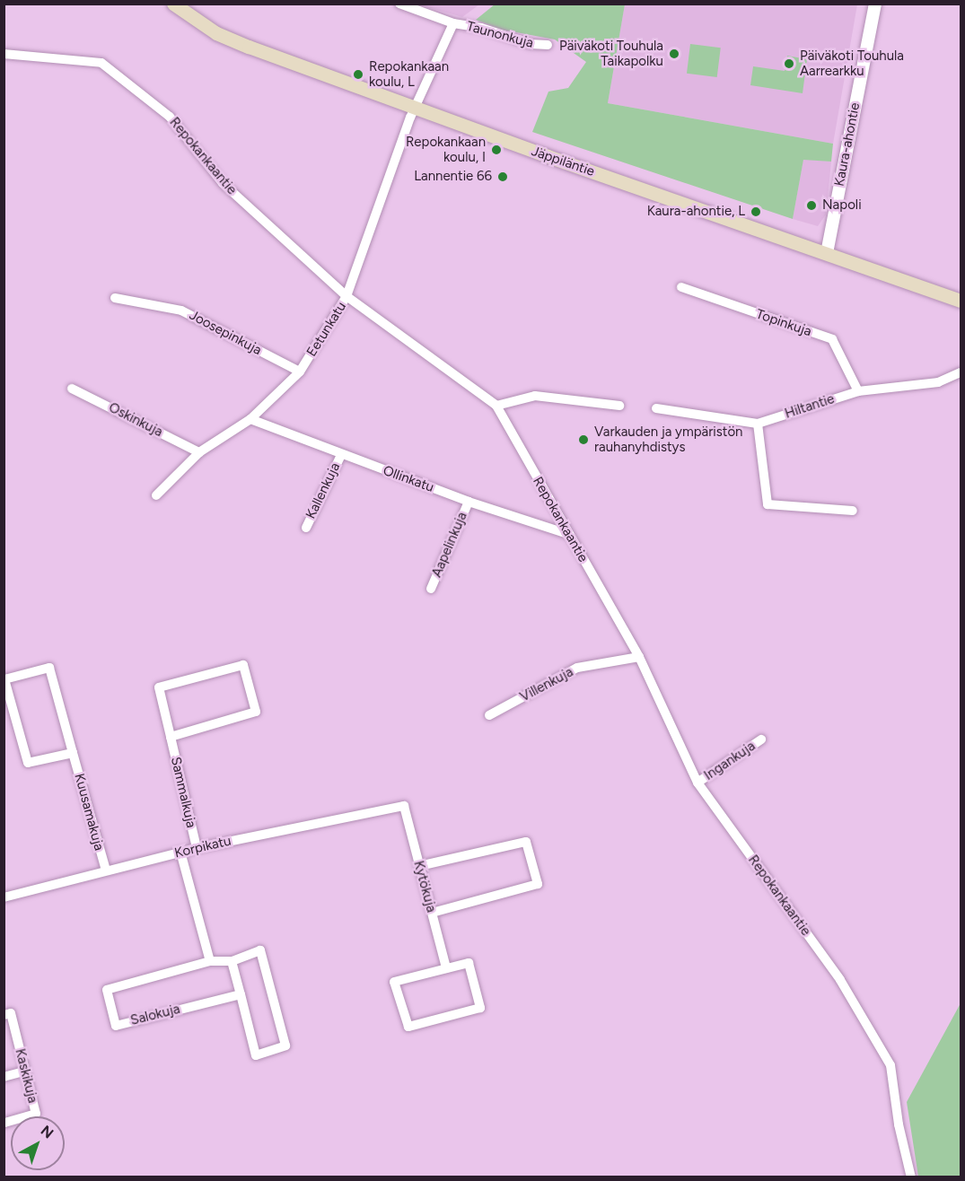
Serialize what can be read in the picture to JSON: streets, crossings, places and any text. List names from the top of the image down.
{
  "streets": {
    "main road": ["Jäppiläntie"],
    "street": [
      "Taunonkuja",
      "Kaura-ahontie",
      "Repokankaantie",
      "Topinkuja",
      "Eetunkatu",
      "Joosepinkuja",
      "Hiltantie",
      "Oskinkuja",
      "Ollinkatu",
      "Kallenkuja",
      "Aapelinkuja",
      "Villenkuja",
      "Ingankuja",
      "Sammalkuja",
      "Kuusamakuja",
      "Korpikatu",
      "Kytökuja",
      "Salokuja",
      "Kaskikuja"
    ]
  },
  "crossings": [
    ["Taunonkuja", "Jäppiläntie"],
    ["Taunonkuja", "Eetunkatu"],
    ["Kaura-ahontie", "Jäppiläntie"],
    ["Repokankaantie", "Eetunkatu"],
    ["Repokankaantie", "Ollinkatu"],
    ["Repokankaantie", "Villenkuja"],
    ["Repokankaantie", "Ingankuja"],
    ["Jäppiläntie", "Eetunkatu"],
    ["Topinkuja", "Hiltantie"],
    ["Eetunkatu", "Joosepinkuja"],
    ["Eetunkatu", "Oskinkuja"],
    ["Eetunkatu", "Ollinkatu"],
    ["Ollinkatu", "Kallenkuja"],
    ["Ollinkatu", "Aapelinkuja"],
    ["Sammalkuja", "Korpikatu"],
    ["Kuusamakuja", "Korpikatu"],
    ["Korpikatu", "Kytökuja"]
  ],
  "places": [
    "Päiväkoti Touhula Taikapolku",
    "Päiväkoti Touhula Aarrearkku",
    "Repokankaan koulu, L",
    "Repokankaan koulu, I",
    "Lannentie 66",
    "Napoli",
    "Kaura-ahontie, L",
    "Varkauden ja ympäristön rauhanyhdistys"
  ],
  "north": "top right"
}
